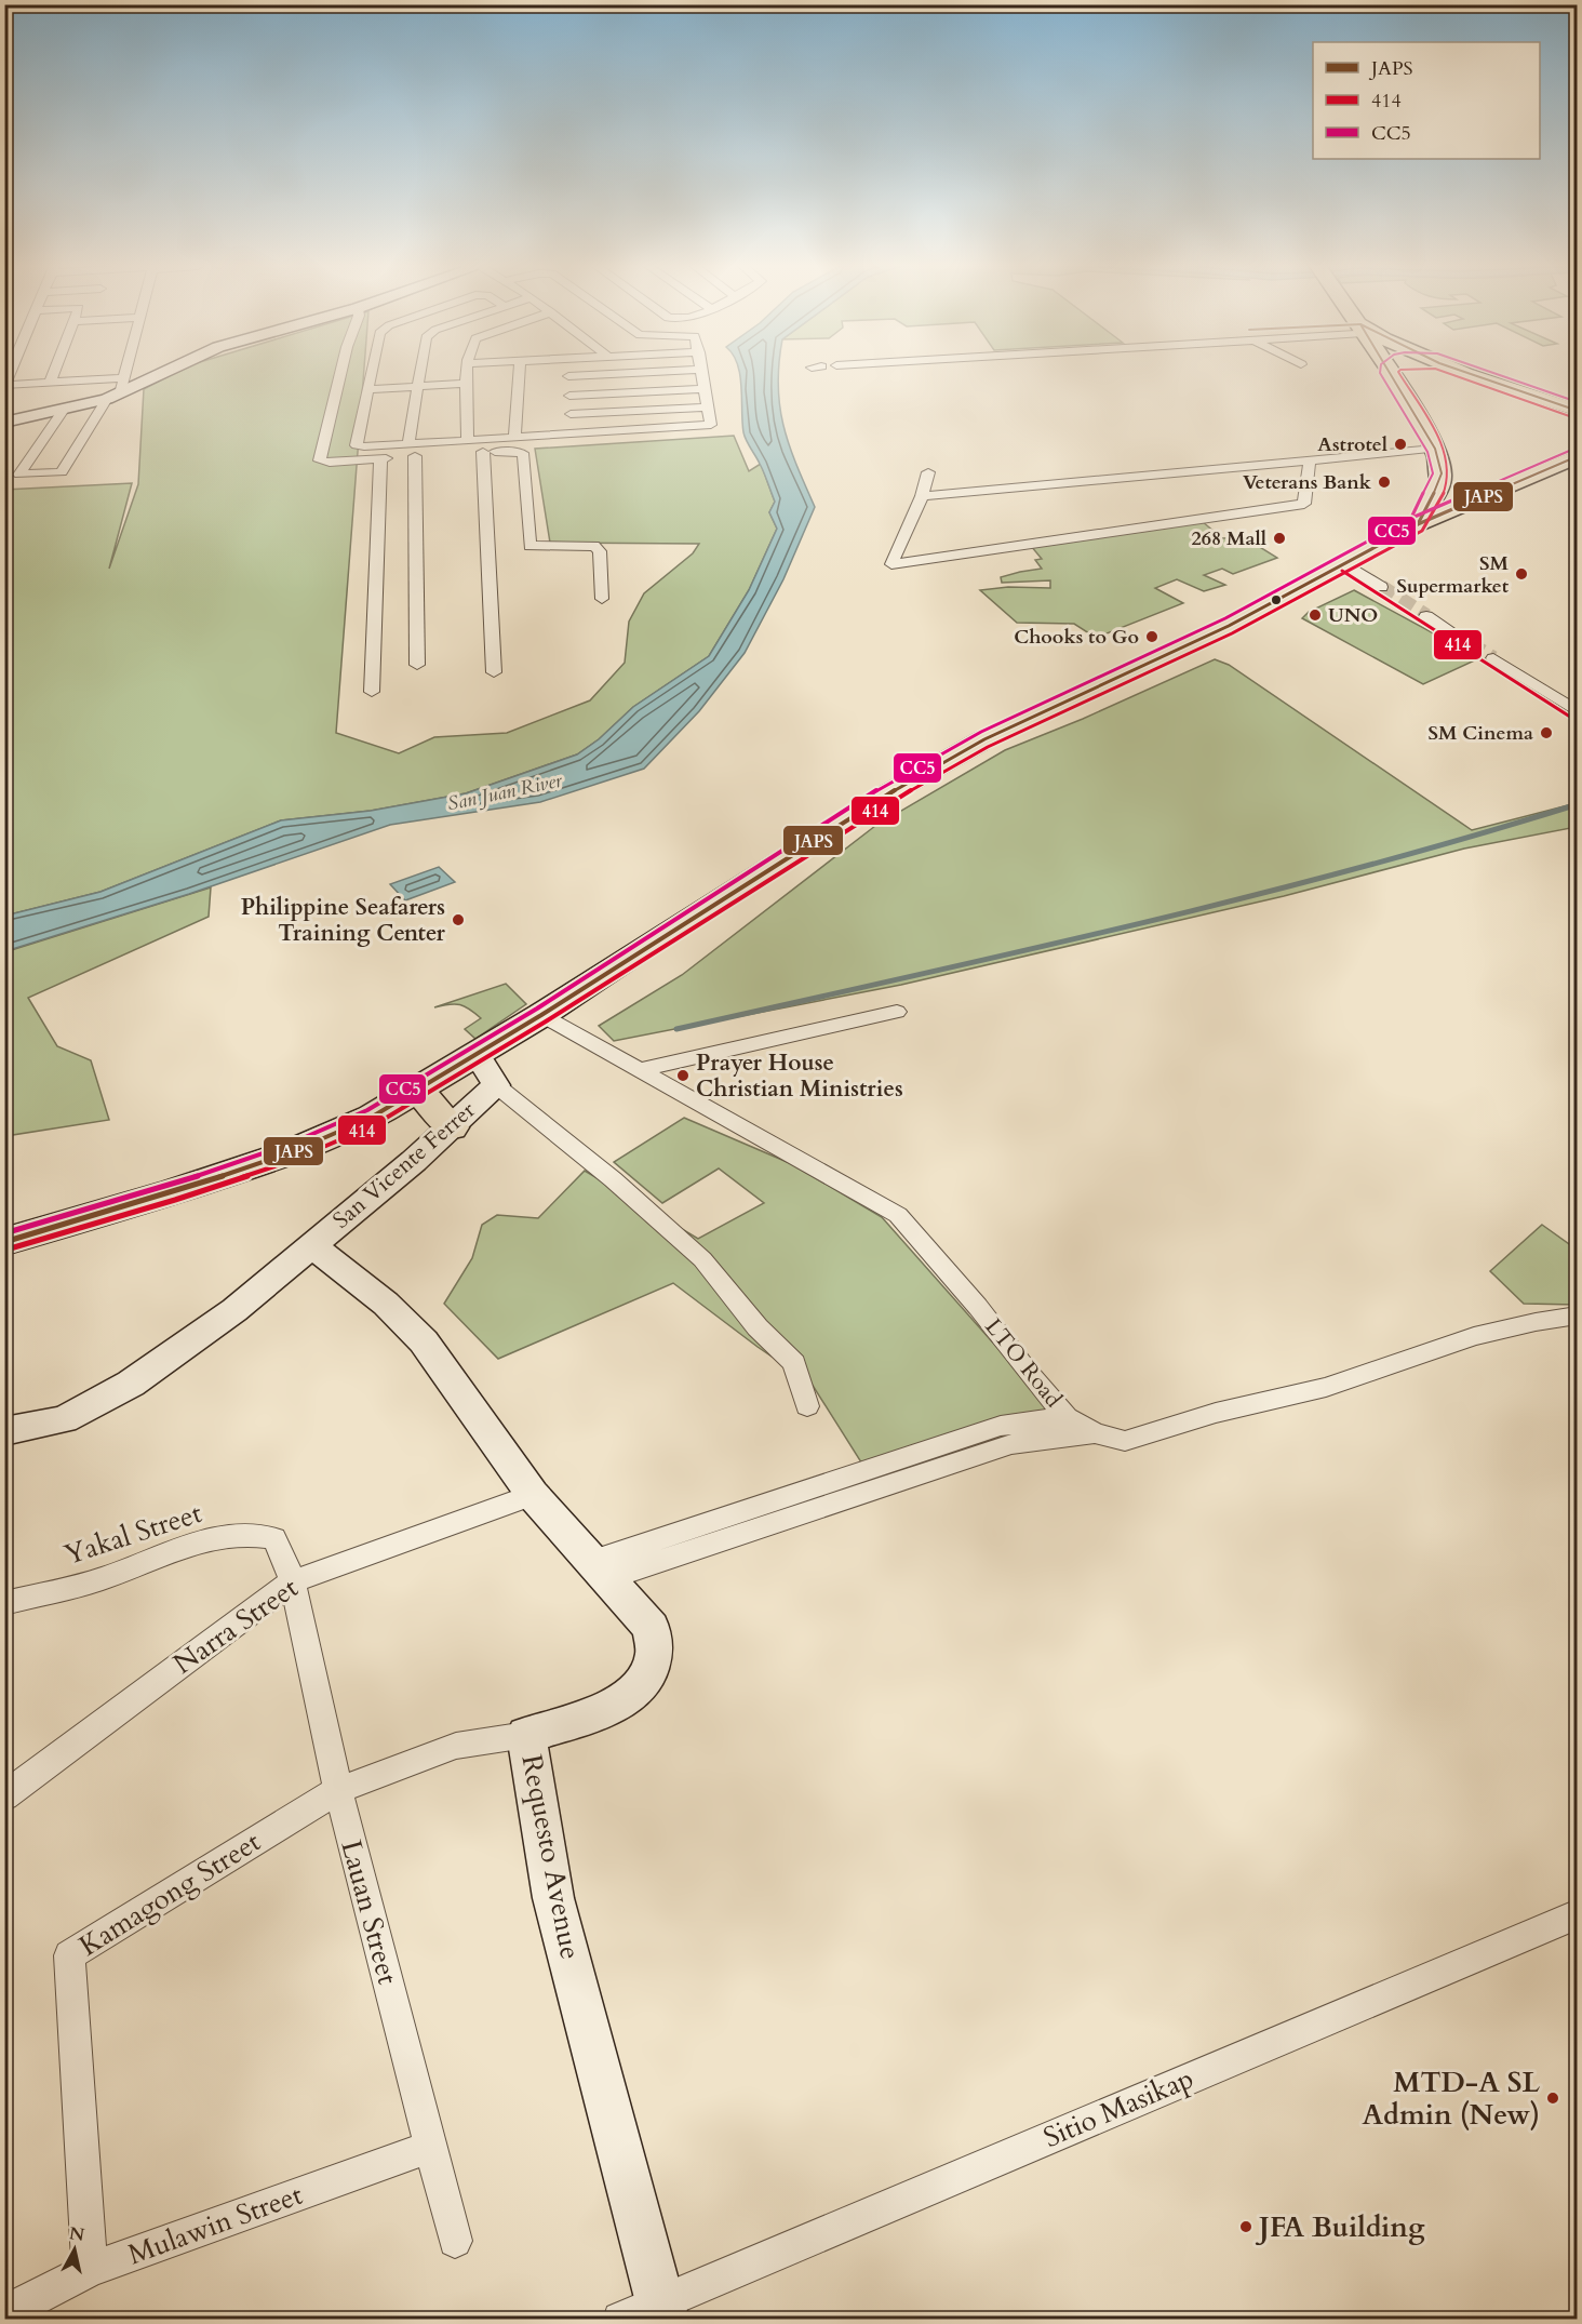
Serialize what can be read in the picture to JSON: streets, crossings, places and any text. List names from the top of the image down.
{
  "streets": {
    "main road": ["San Vicente Ferrer", "Requesto Avenue"],
    "street": [
      "LTO Road",
      "Yakal Street",
      "Narra Street",
      "Kamagong Street",
      "Lauan Street",
      "Sitio Masikap",
      "Mulawin Street"
    ]
  },
  "crossings": [
    ["San Vicente Ferrer", "Requesto Avenue"],
    ["Yakal Street", "Narra Street"],
    ["Yakal Street", "Lauan Street"],
    ["Narra Street", "Requesto Avenue"],
    ["Narra Street", "Lauan Street"],
    ["Requesto Avenue", "Kamagong Street"],
    ["Requesto Avenue", "Sitio Masikap"],
    ["Kamagong Street", "Lauan Street"],
    ["Kamagong Street", "Mulawin Street"],
    ["Lauan Street", "Mulawin Street"]
  ],
  "water": ["San Juan River"],
  "places": [
    "Astrotel",
    "Veterans Bank",
    "268 Mall",
    "SM Supermarket",
    "UNO",
    "Chooks to Go",
    "SM Cinema",
    "Philippine Seafarers Training Center",
    "Prayer House Christian Ministries",
    "MTD-A SL Admin (New)",
    "JFA Building"
  ],
  "lines": ["transit line JAPS", "transit line 414", "transit line CC5"],
  "legend": ["JAPS", "414", "CC5"],
  "north": "top"
}
